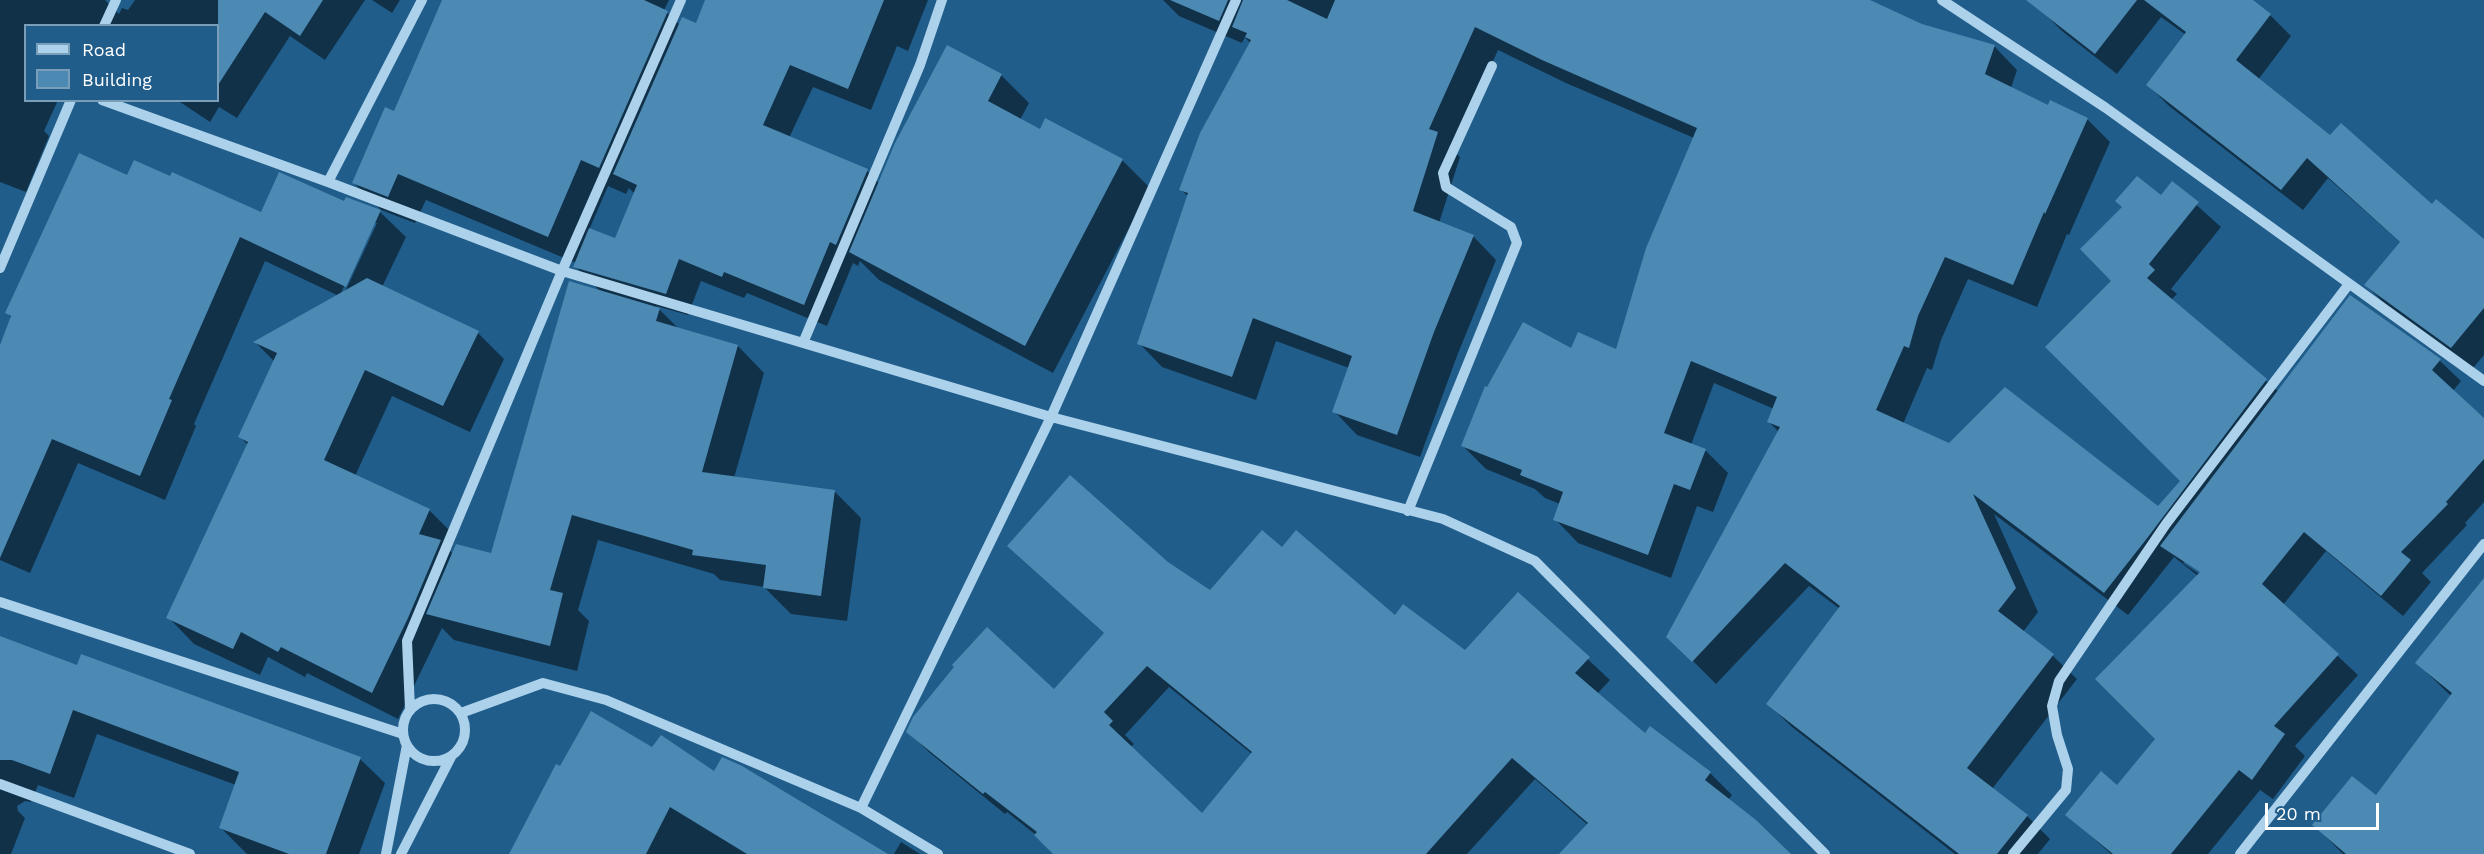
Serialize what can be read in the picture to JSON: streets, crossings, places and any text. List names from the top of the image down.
{
  "legend": ["Road", "Building"],
  "scale_bar": "20 m"
}
